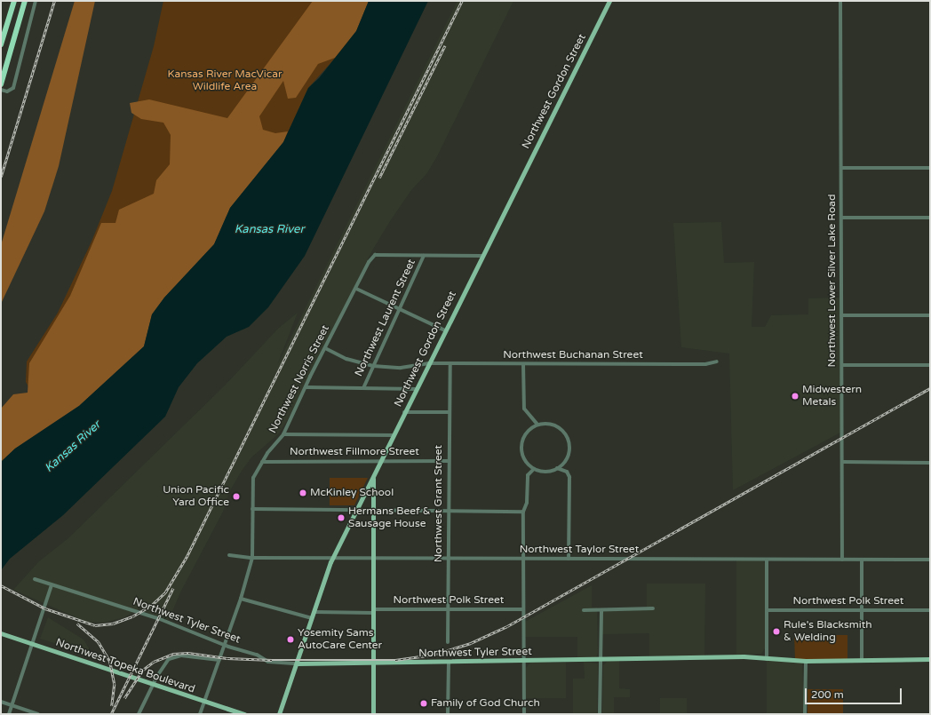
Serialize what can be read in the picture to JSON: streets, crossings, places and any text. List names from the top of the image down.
{
  "streets": {
    "main road": ["Northwest Gordon Street", "Northwest Tyler Street", "Northwest Topeka Boulevard"],
    "street": [
      "Northwest Lower Silver Lake Road",
      "Northwest Laurent Street",
      "Northwest Buchanan Street",
      "Northwest Norris Street",
      "Northwest Fillmore Street",
      "Northwest Grant Street",
      "Northwest Taylor Street",
      "Northwest Polk Street"
    ]
  },
  "crossings": [
    ["Northwest Gordon Street", "Northwest Buchanan Street"],
    ["Northwest Gordon Street", "Northwest Fillmore Street"],
    ["Northwest Gordon Street", "Northwest Taylor Street"],
    ["Northwest Gordon Street", "Northwest Polk Street"],
    ["Northwest Gordon Street", "Northwest Tyler Street"],
    ["Northwest Lower Silver Lake Road", "Northwest Taylor Street"],
    ["Northwest Laurent Street", "Northwest Buchanan Street"],
    ["Northwest Laurent Street", "Northwest Norris Street"],
    ["Northwest Buchanan Street", "Northwest Norris Street"],
    ["Northwest Buchanan Street", "Northwest Grant Street"],
    ["Northwest Norris Street", "Northwest Fillmore Street"],
    ["Northwest Fillmore Street", "Northwest Grant Street"],
    ["Northwest Grant Street", "Northwest Taylor Street"],
    ["Northwest Grant Street", "Northwest Polk Street"]
  ],
  "water": ["Kansas River"],
  "parks": ["Kansas River MacVicar Wildlife Area"],
  "places": [
    "Midwestern Metals",
    "McKinley School",
    "Union Pacific Yard Office",
    "Hermans Beef & Sausage House",
    "Rule's Blacksmith & Welding",
    "Yosemity Sams AutoCare Center",
    "Family of God Church"
  ],
  "scale_bar": "200 m"
}
